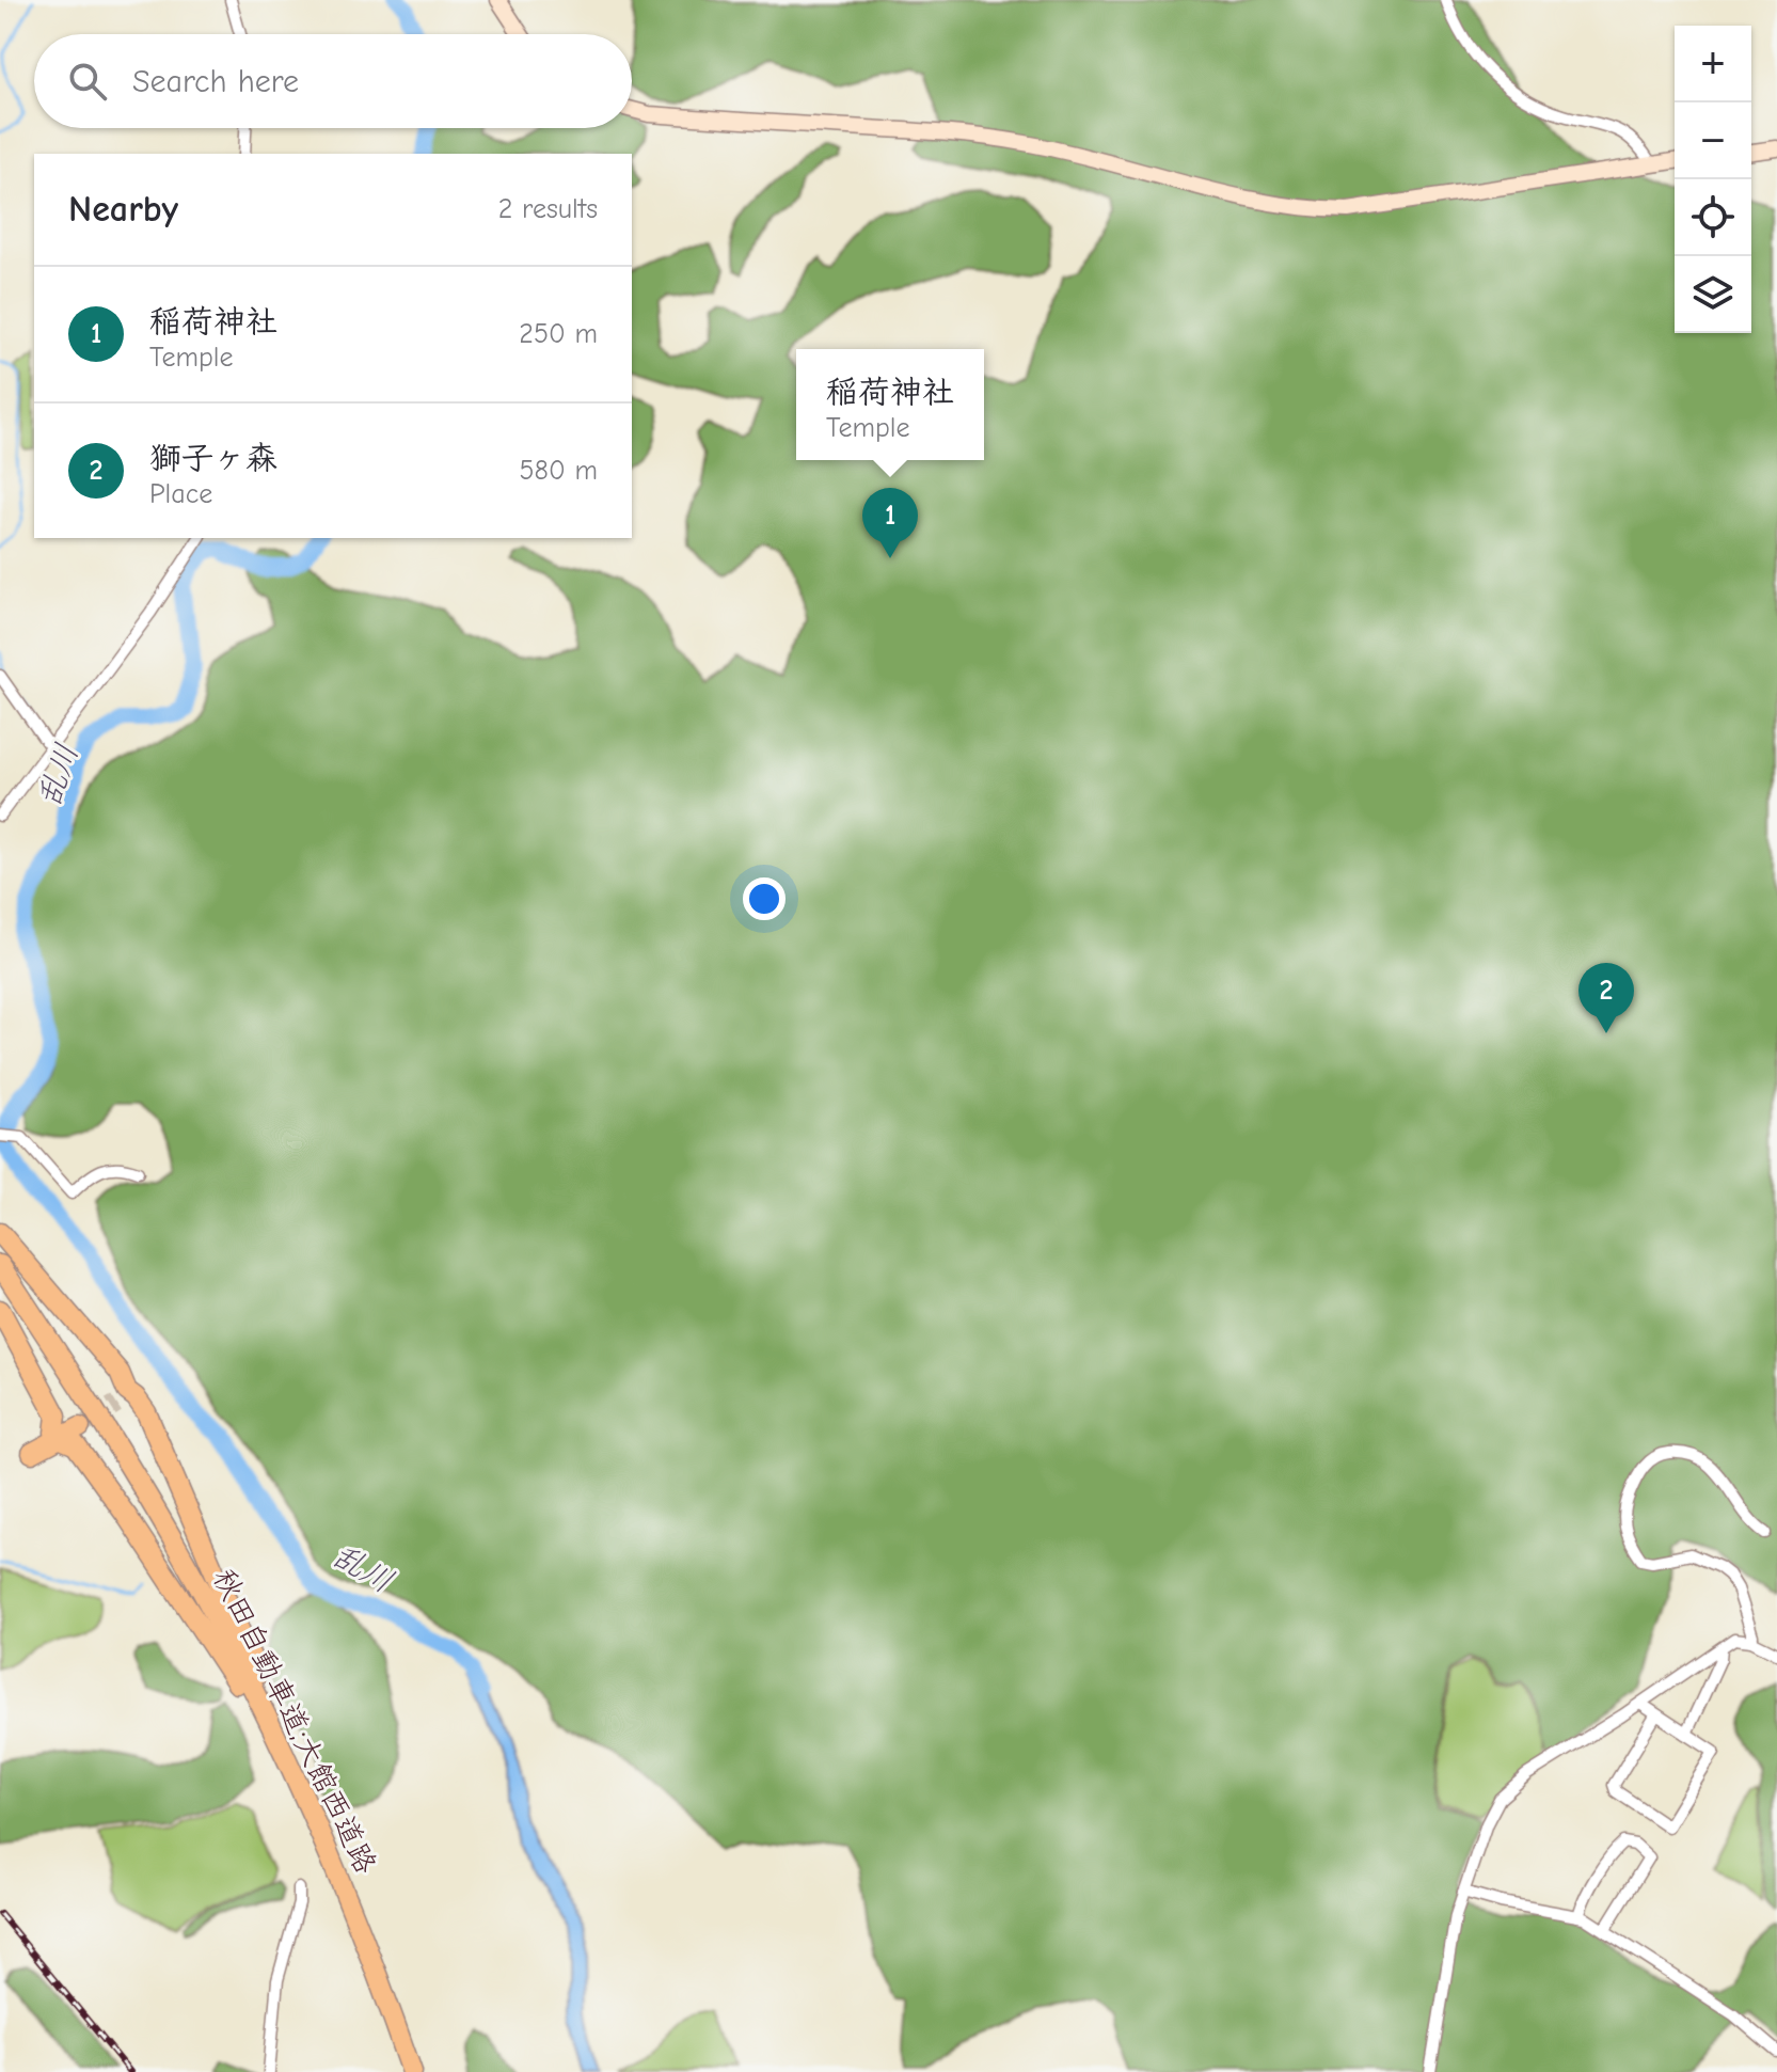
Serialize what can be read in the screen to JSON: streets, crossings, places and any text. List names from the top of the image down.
{
  "streets": {
    "highway": ["秋田自動車道;大館西道路"]
  },
  "water": ["乱川"],
  "page": {
    "map_buttons": ["+", "−"],
    "search": "Search here",
    "heading": ["Nearby", "2 results"],
    "list": [
      {
        "mark": "1",
        "name": "稲荷神社",
        "note": "Temple",
        "value": "250 m"
      },
      {
        "mark": "2",
        "name": "獅子ヶ森",
        "note": "Place",
        "value": "580 m"
      }
    ],
    "popup": ["稲荷神社", "Temple"],
    "pins": ["1", "2"]
  }
}
